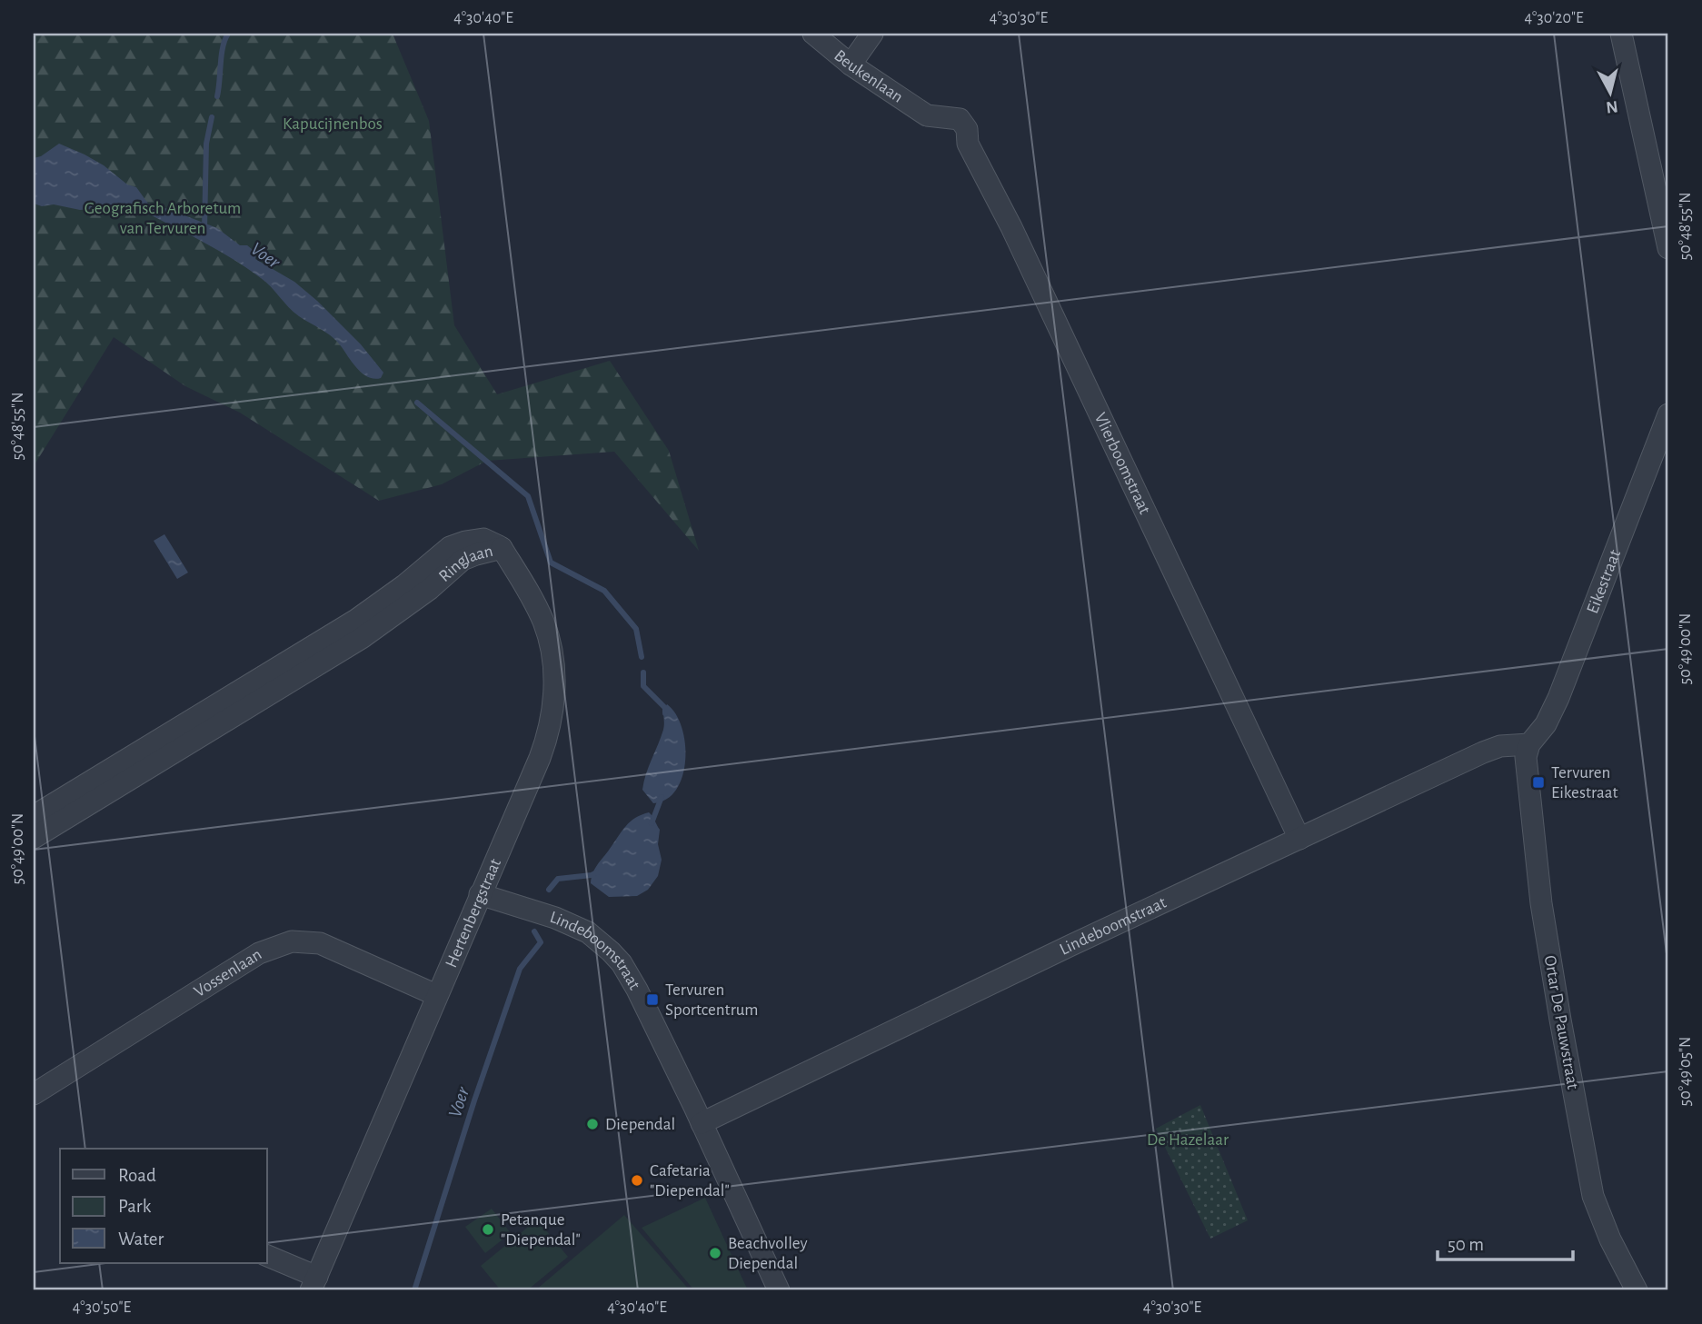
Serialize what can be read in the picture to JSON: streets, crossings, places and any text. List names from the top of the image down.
{
  "streets": {
    "street": [
      "Beukenlaan",
      "Vlierboomstraat",
      "Ringlaan",
      "Eikestraat",
      "Hertenbergstraat",
      "Lindeboomstraat",
      "Vossenlaan",
      "Ortar De Pauwstraat"
    ]
  },
  "crossings": [
    ["Beukenlaan", "Vlierboomstraat"],
    ["Vlierboomstraat", "Lindeboomstraat"],
    ["Ringlaan", "Hertenbergstraat"],
    ["Eikestraat", "Lindeboomstraat"],
    ["Eikestraat", "Ortar De Pauwstraat"],
    ["Hertenbergstraat", "Lindeboomstraat"],
    ["Hertenbergstraat", "Vossenlaan"],
    ["Lindeboomstraat", "Ortar De Pauwstraat"]
  ],
  "water": ["Voer"],
  "parks": ["Kapucijnenbos", "Geografisch Arboretum van Tervuren", "De Hazelaar"],
  "places": {
    "transit": ["Tervuren Eikestraat", "Tervuren Sportcentrum"],
    "other": [
      "Diependal",
      "Cafetaria \"Diependal\"",
      "Petanque \"Diependal\"",
      "Beachvolley Diependal"
    ]
  },
  "legend": ["Road", "Park", "Water"],
  "scale_bar": "50 m",
  "north": "bottom",
  "coordinates": [
    "4°30'40\"E",
    "4°30'30\"E",
    "4°30'20\"E",
    "50°48'55\"N",
    "50°49'00\"N",
    "50°49'05\"N",
    "4°30'50\"E"
  ]
}
